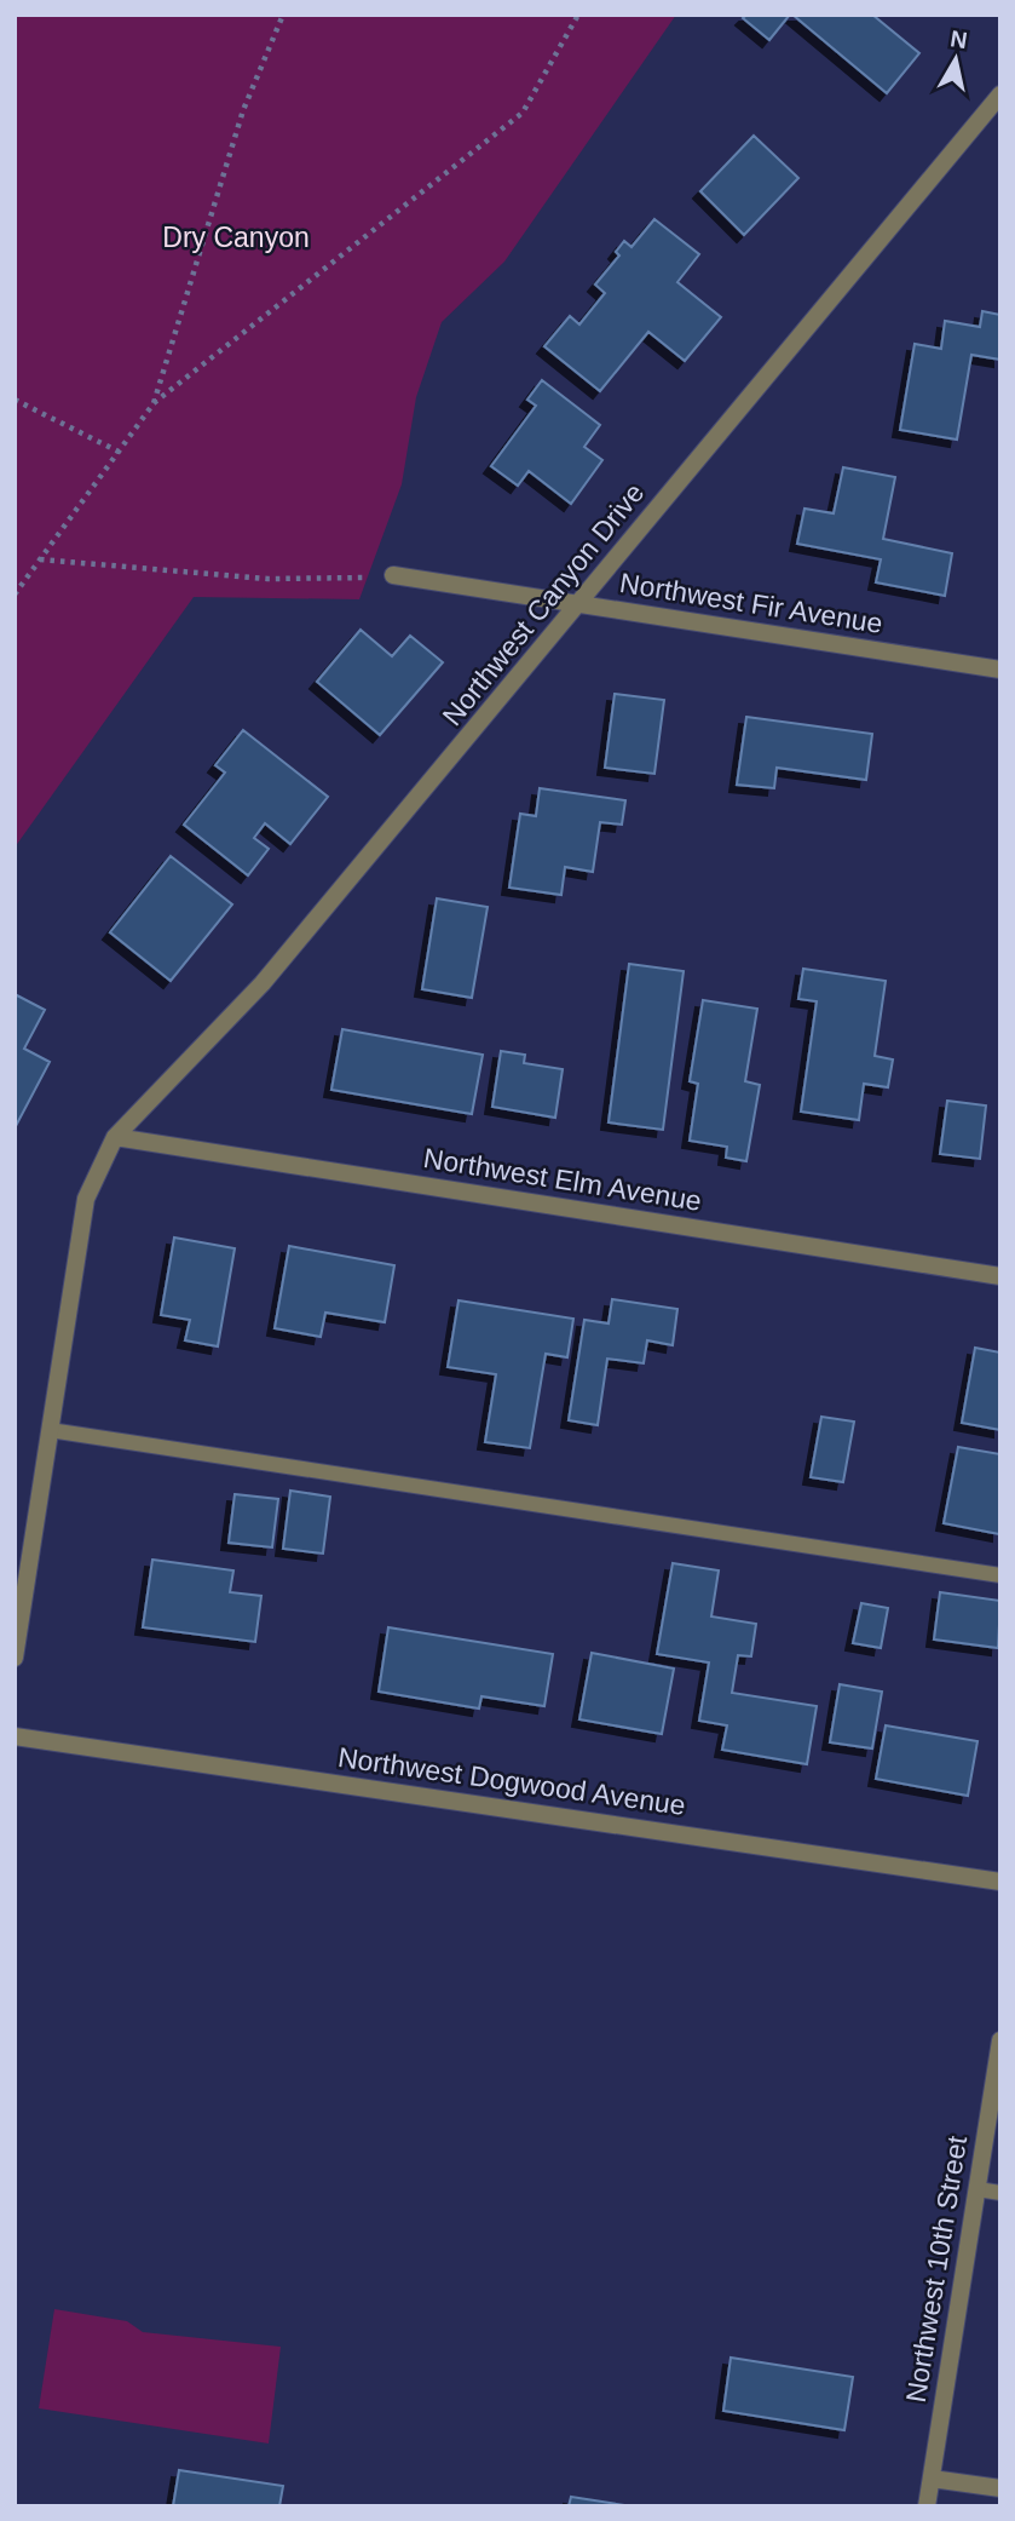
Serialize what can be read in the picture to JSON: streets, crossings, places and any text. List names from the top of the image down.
{
  "streets": {
    "street": [
      "Northwest Fir Avenue",
      "Northwest Canyon Drive",
      "Northwest Elm Avenue",
      "Northwest Dogwood Avenue",
      "Northwest 10th Street"
    ]
  },
  "crossings": [
    ["Northwest Fir Avenue", "Northwest Canyon Drive"],
    ["Northwest Canyon Drive", "Northwest Elm Avenue"]
  ],
  "parks": ["Dry Canyon"],
  "north": "top"
}
